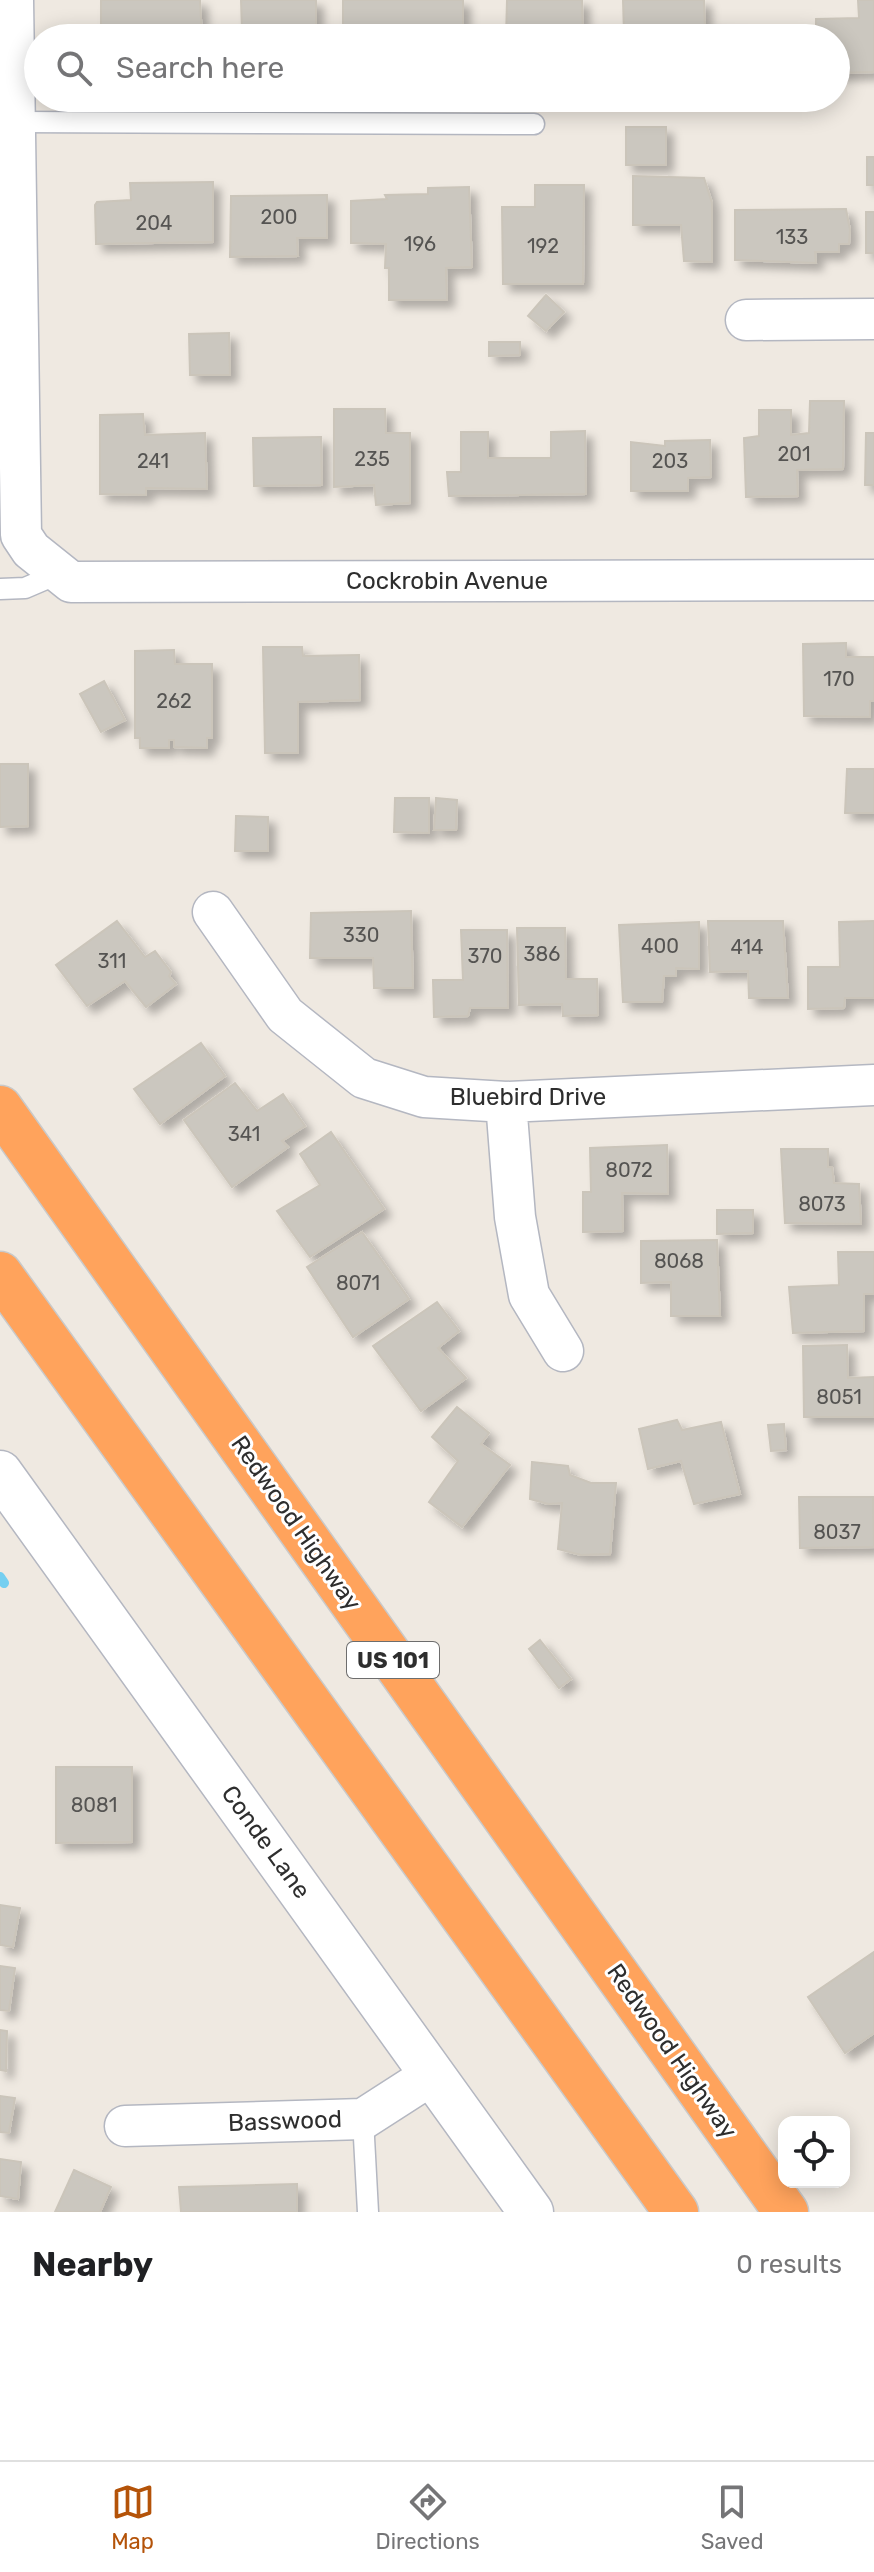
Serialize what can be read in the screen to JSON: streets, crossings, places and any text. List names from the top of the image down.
{
  "streets": {
    "highway": ["Redwood Highway", "US 101"],
    "street": [
      "Cockrobin Avenue",
      "Bluebird Drive",
      "Conde Lane",
      "Basswood"
    ]
  },
  "crossings": [
    ["Conde Lane", "Basswood"]
  ],
  "house_numbers": [
    "200",
    "204",
    "133",
    "196",
    "192",
    "201",
    "235",
    "241",
    "203",
    "170",
    "262",
    "330",
    "400",
    "414",
    "386",
    "370",
    "311",
    "341",
    "8072",
    "8073",
    "8068",
    "8071",
    "8051",
    "8037",
    "8081"
  ],
  "page": {
    "search": "Search here",
    "heading": ["Nearby", "0 results"],
    "nav": ["Map", "Directions", "Saved"]
  }
}
